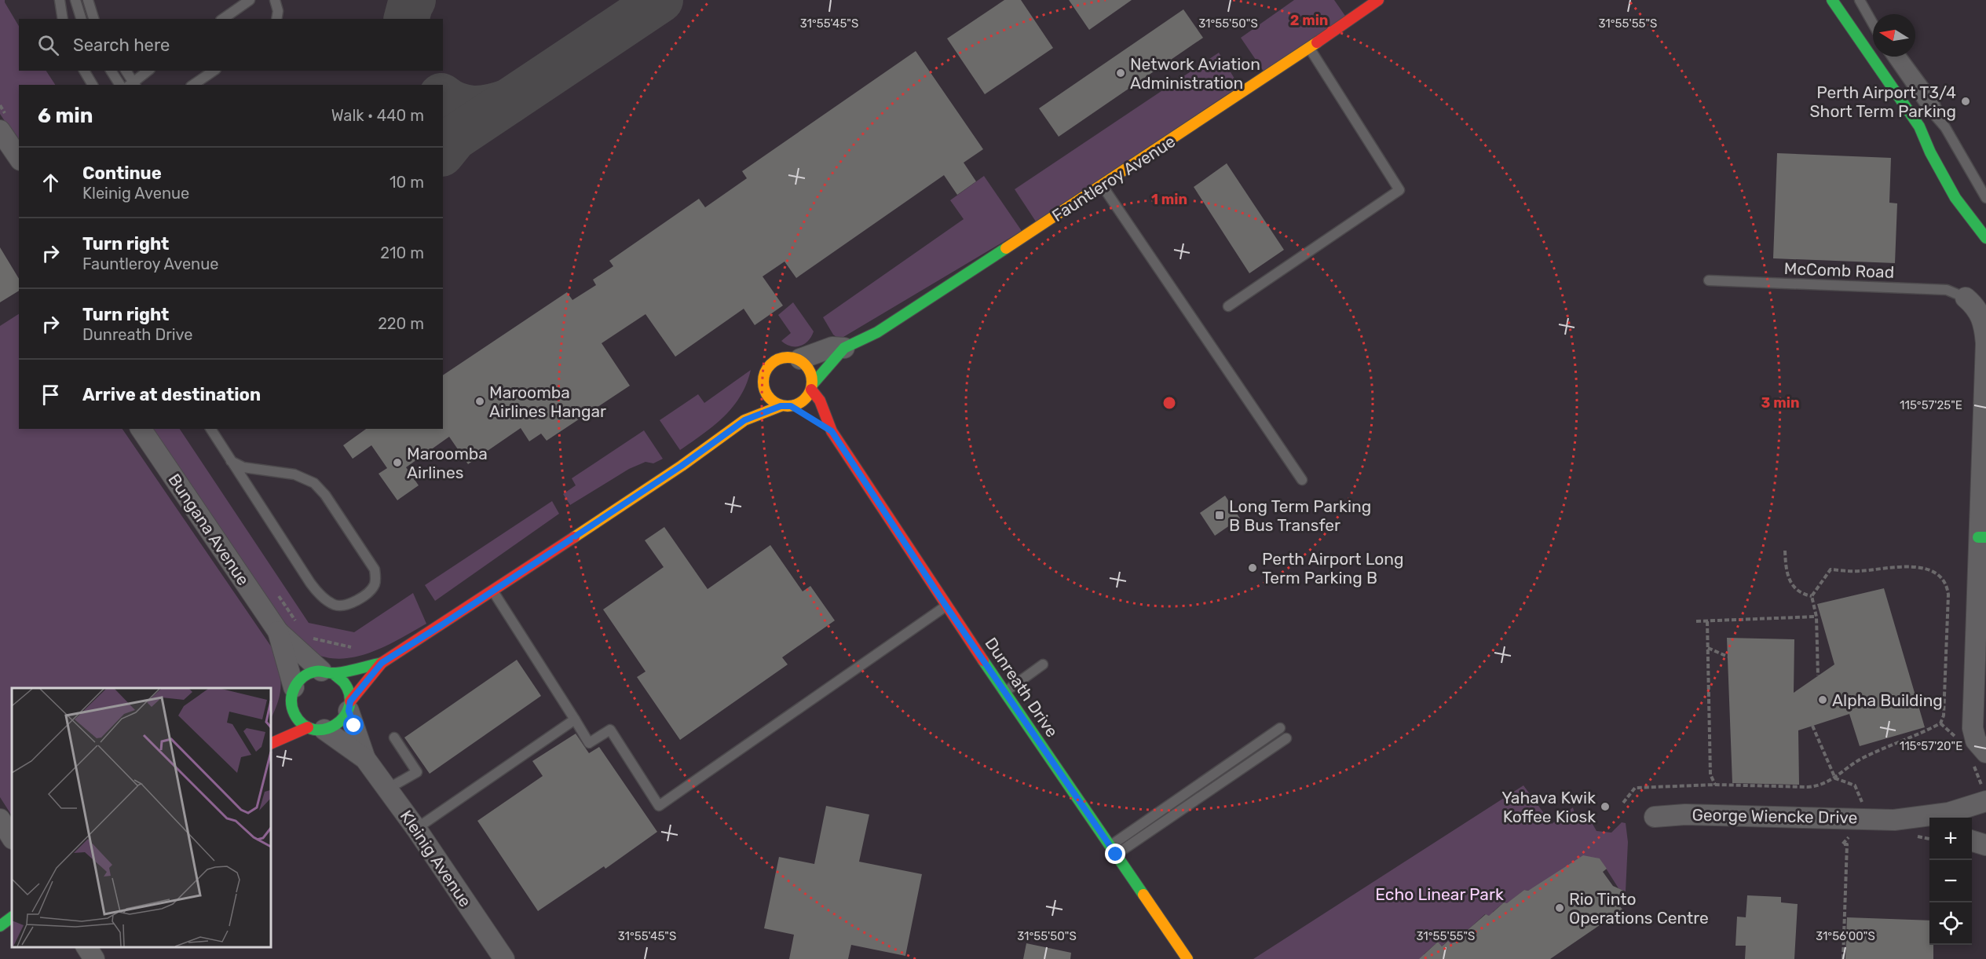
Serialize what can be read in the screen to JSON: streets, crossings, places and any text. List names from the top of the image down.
{
  "streets": {
    "main road": ["Fauntleroy Avenue", "Dunreath Drive"],
    "street": ["Bungana Avenue", "George Wiencke Drive", "Kleinig Avenue"],
    "lane": ["McComb Road"]
  },
  "crossings": [
    ["Fauntleroy Avenue", "Dunreath Drive"],
    ["Bungana Avenue", "Kleinig Avenue"]
  ],
  "parks": ["Echo Linear Park"],
  "places": {
    "other": [
      "Network Aviation Administration",
      "Perth Airport T3/4 Short Term Parking",
      "Maroomba Airlines Hangar",
      "Maroomba Airlines",
      "Perth Airport Long Term Parking B",
      "Alpha Building",
      "Yahava Kwik Koffee Kiosk",
      "Rio Tinto Operations Centre"
    ],
    "transit": ["Long Term Parking B Bus Transfer"]
  },
  "north": "left",
  "page": {
    "search": "Search here",
    "heading": ["6 min", "Walk · 440 m"],
    "list": [
      ["Continue", "Kleinig Avenue", "10 m"],
      ["Turn right", "Fauntleroy Avenue", "210 m"],
      ["Turn right", "Dunreath Drive", "220 m"],
      "Arrive at destination"
    ],
    "map_buttons": ["+", "−"]
  },
  "coordinates": [
    "31°55'45\"S",
    "31°55'50\"S",
    "31°55'55\"S",
    "115°57'25\"E",
    "115°57'20\"E",
    "31°56'00\"S"
  ],
  "rings": ["2 min", "1 min", "3 min"]
}
